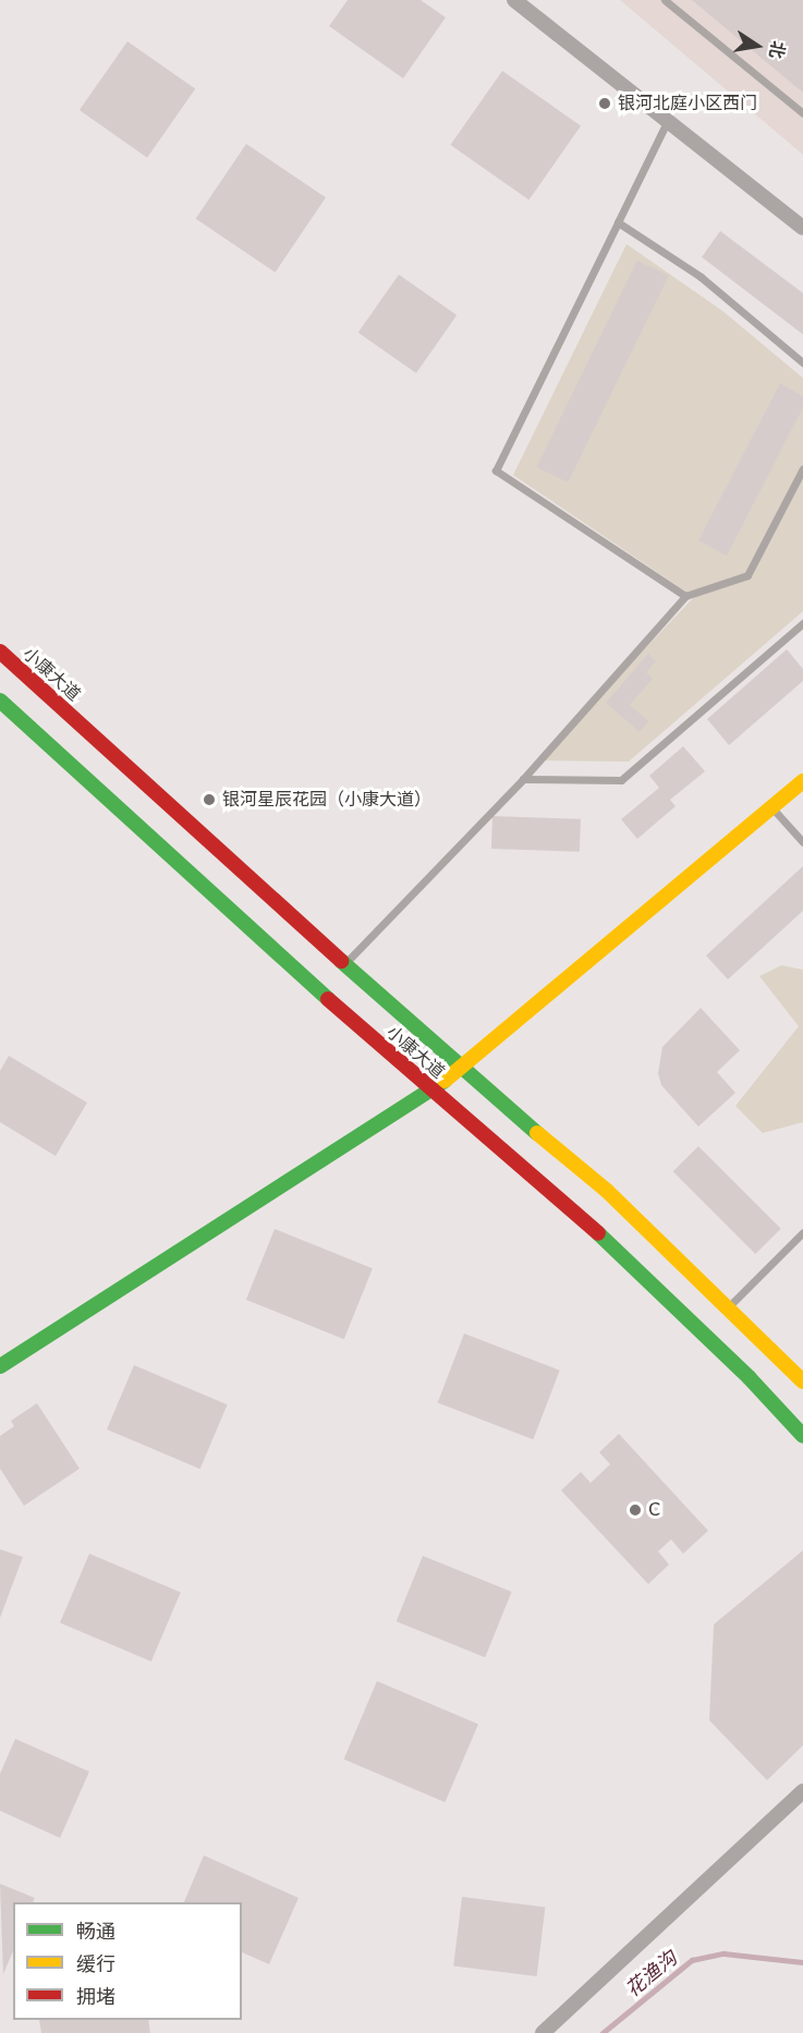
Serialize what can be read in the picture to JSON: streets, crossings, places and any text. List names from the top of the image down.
{
  "streets": {
    "main road": ["小康大道"]
  },
  "water": ["花渔沟"],
  "places": ["银河北庭小区西门", "银河星辰花园（小康大道）", "C"],
  "legend": ["畅通", "缓行", "拥堵"],
  "north": "right"
}
